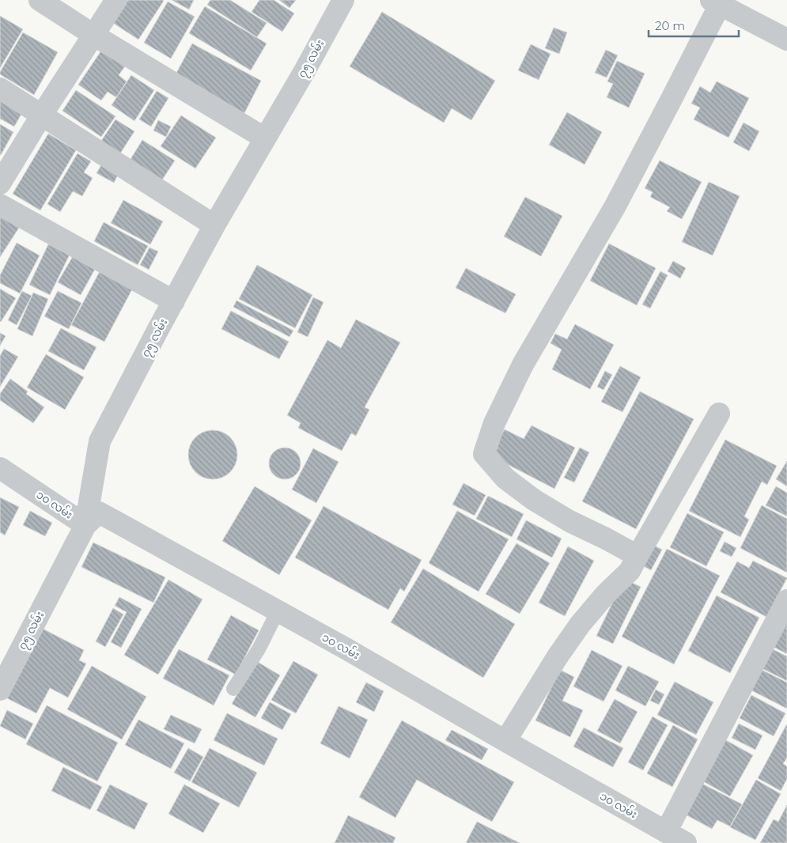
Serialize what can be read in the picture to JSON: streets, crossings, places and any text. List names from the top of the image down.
{
  "streets": {
    "street": ["၇၅ လမ်း", "၁၀ လမ်း"]
  },
  "crossings": [
    ["၇၅ လမ်း", "၁၀ လမ်း"]
  ],
  "scale_bar": "20 m"
}
